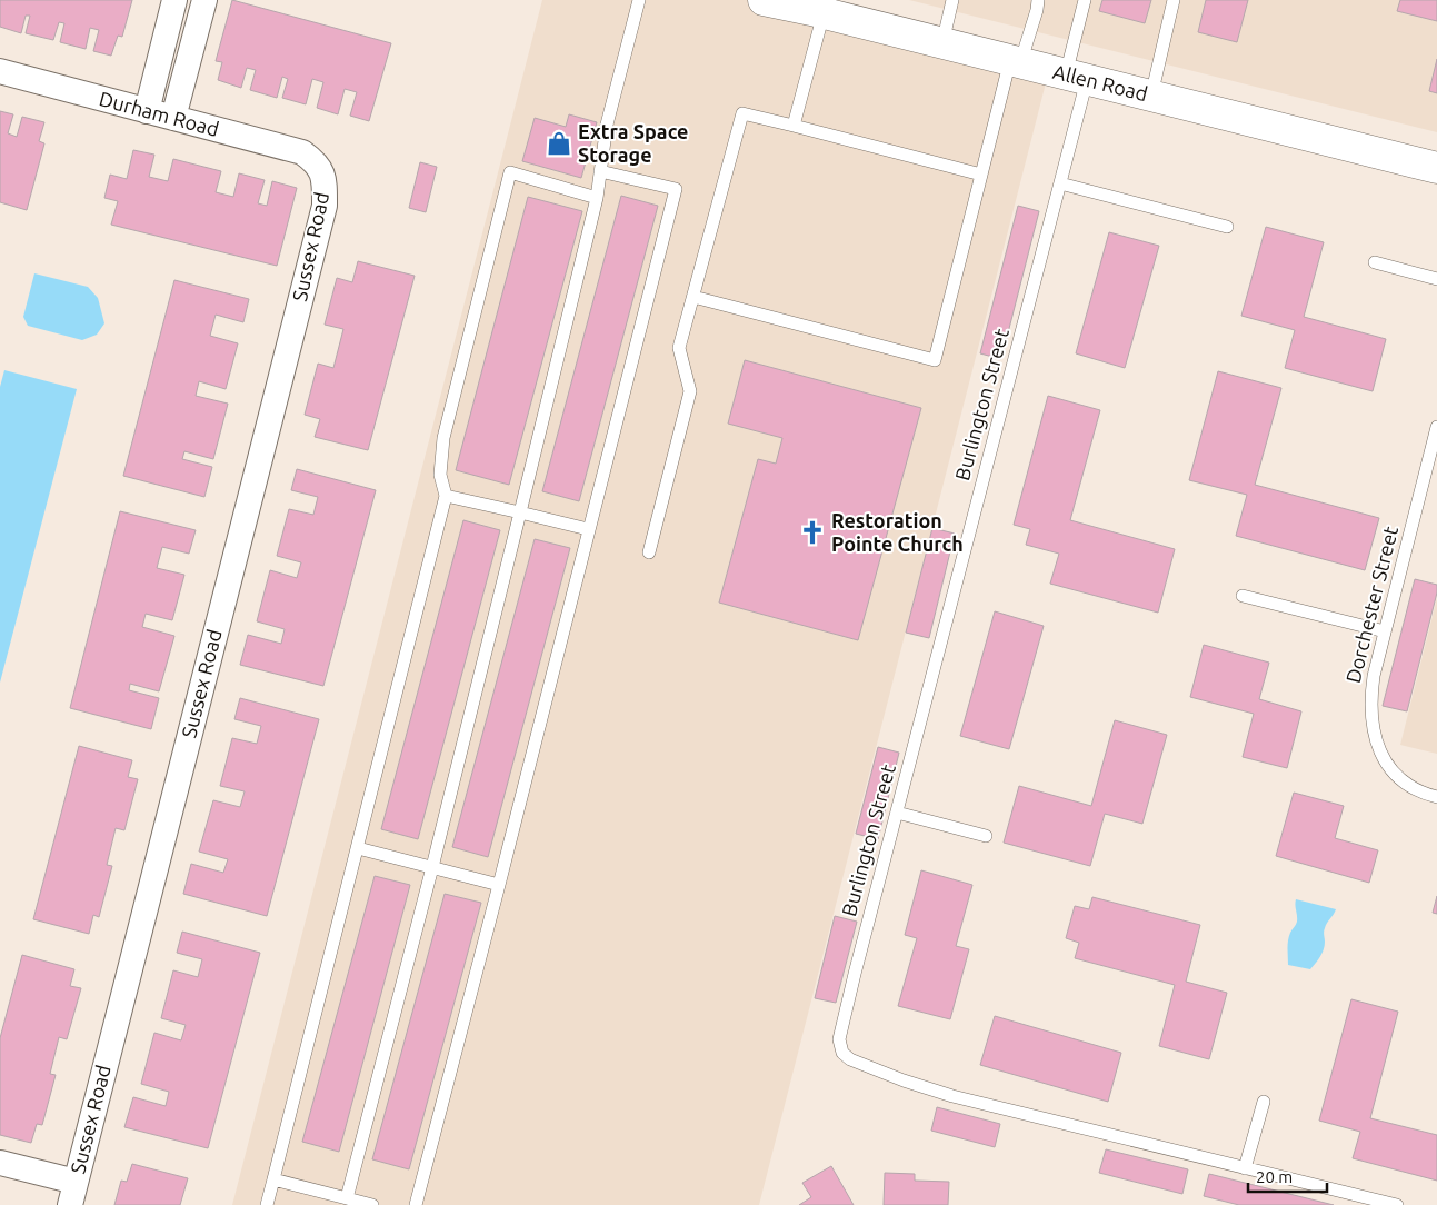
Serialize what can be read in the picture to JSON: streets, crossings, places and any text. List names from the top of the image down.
{
  "streets": {
    "main road": ["Allen Road"],
    "street": ["Durham Road", "Sussex Road"],
    "lane": ["Burlington Street", "Dorchester Street"]
  },
  "crossings": [
    ["Allen Road", "Burlington Street"],
    ["Durham Road", "Sussex Road"]
  ],
  "places": {
    "shop": ["Extra Space Storage"],
    "church": ["Restoration Pointe Church"]
  },
  "scale_bar": "20 m"
}
